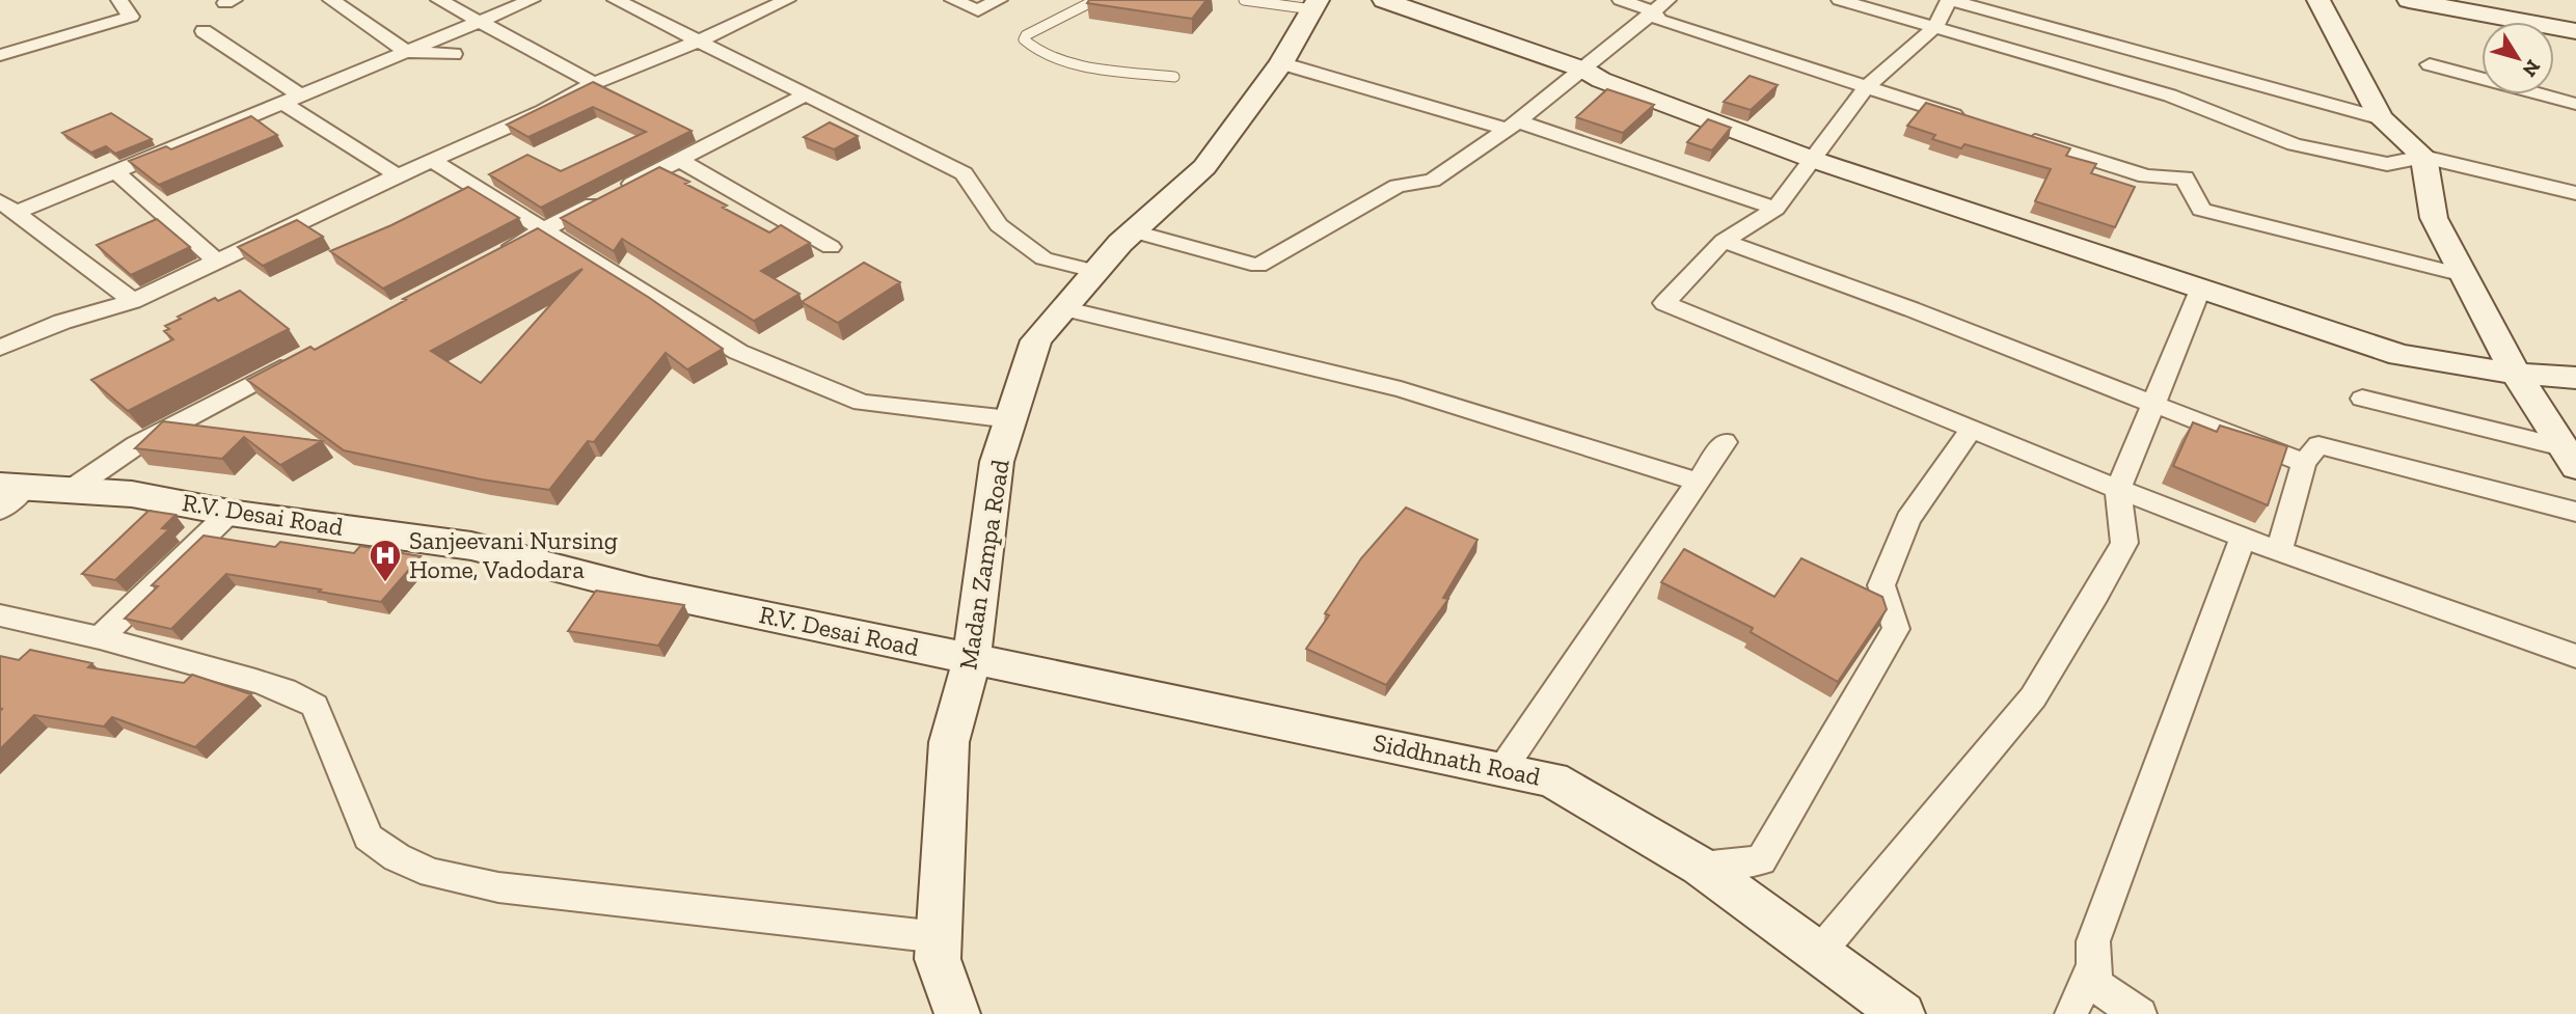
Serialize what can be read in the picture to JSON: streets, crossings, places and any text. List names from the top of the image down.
{
  "streets": {
    "street": ["R.V. Desai Road", "Madan Zampa Road", "Siddhnath Road"]
  },
  "crossings": [
    ["R.V. Desai Road", "Madan Zampa Road"],
    ["R.V. Desai Road", "Siddhnath Road"],
    ["Madan Zampa Road", "Siddhnath Road"]
  ],
  "places": {
    "hospital": ["Sanjeevani Nursing Home, Vadodara"]
  },
  "north": "bottom right"
}
